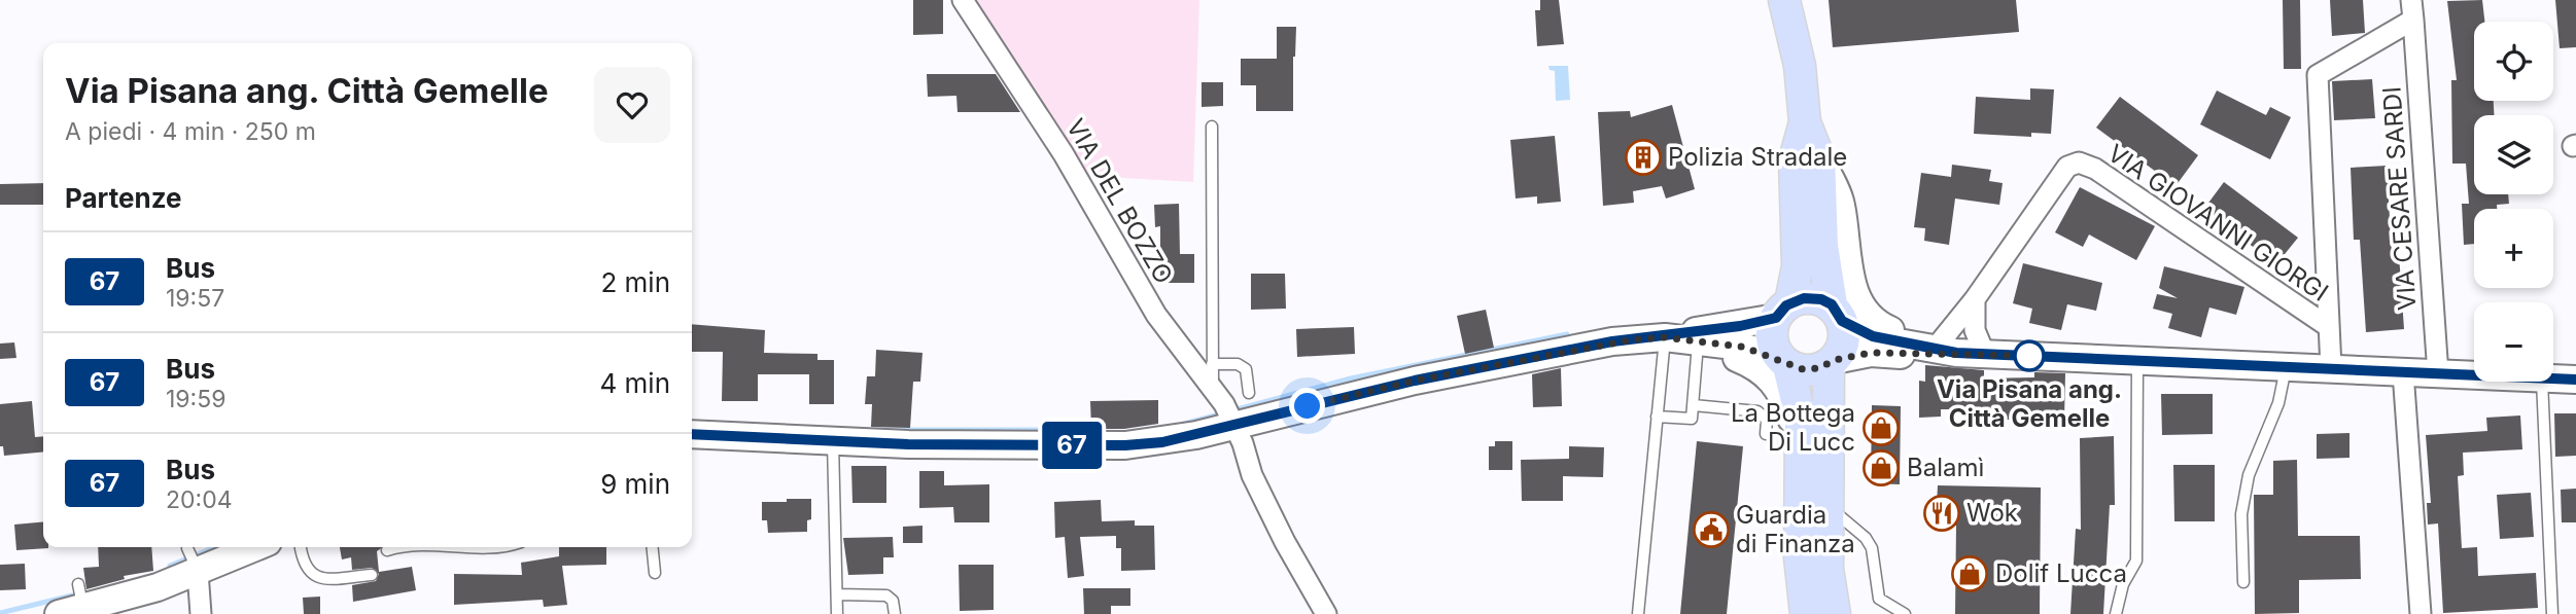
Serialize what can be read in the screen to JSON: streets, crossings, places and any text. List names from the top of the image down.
{
  "streets": {
    "street": ["VIA CESARE SARDI", "VIA DEL BOZZO", "VIA GIOVANNI GIORGI"]
  },
  "places": {
    "building": ["Polizia Stradale"],
    "other": ["Via Pisana ang. Città Gemelle"],
    "shop": ["La Bottega Di Lucc", "Balamì", "Dolif Lucca"],
    "restaurant": ["Wok"],
    "public building": ["Guardia di Finanza"]
  },
  "lines": ["bus line 67"],
  "page": {
    "on_map": "67",
    "map_buttons": ["+", "−"],
    "heading": [
      ["Via Pisana ang. Città Gemelle", "A piedi · 4 min · 250 m"],
      "Partenze"
    ],
    "list": [
      {
        "mark": "67",
        "name": "Bus",
        "note": "19:57",
        "value": "2 min"
      },
      {
        "mark": "67",
        "name": "Bus",
        "note": "19:59",
        "value": "4 min"
      },
      {
        "mark": "67",
        "name": "Bus",
        "note": "20:04",
        "value": "9 min"
      }
    ]
  }
}
